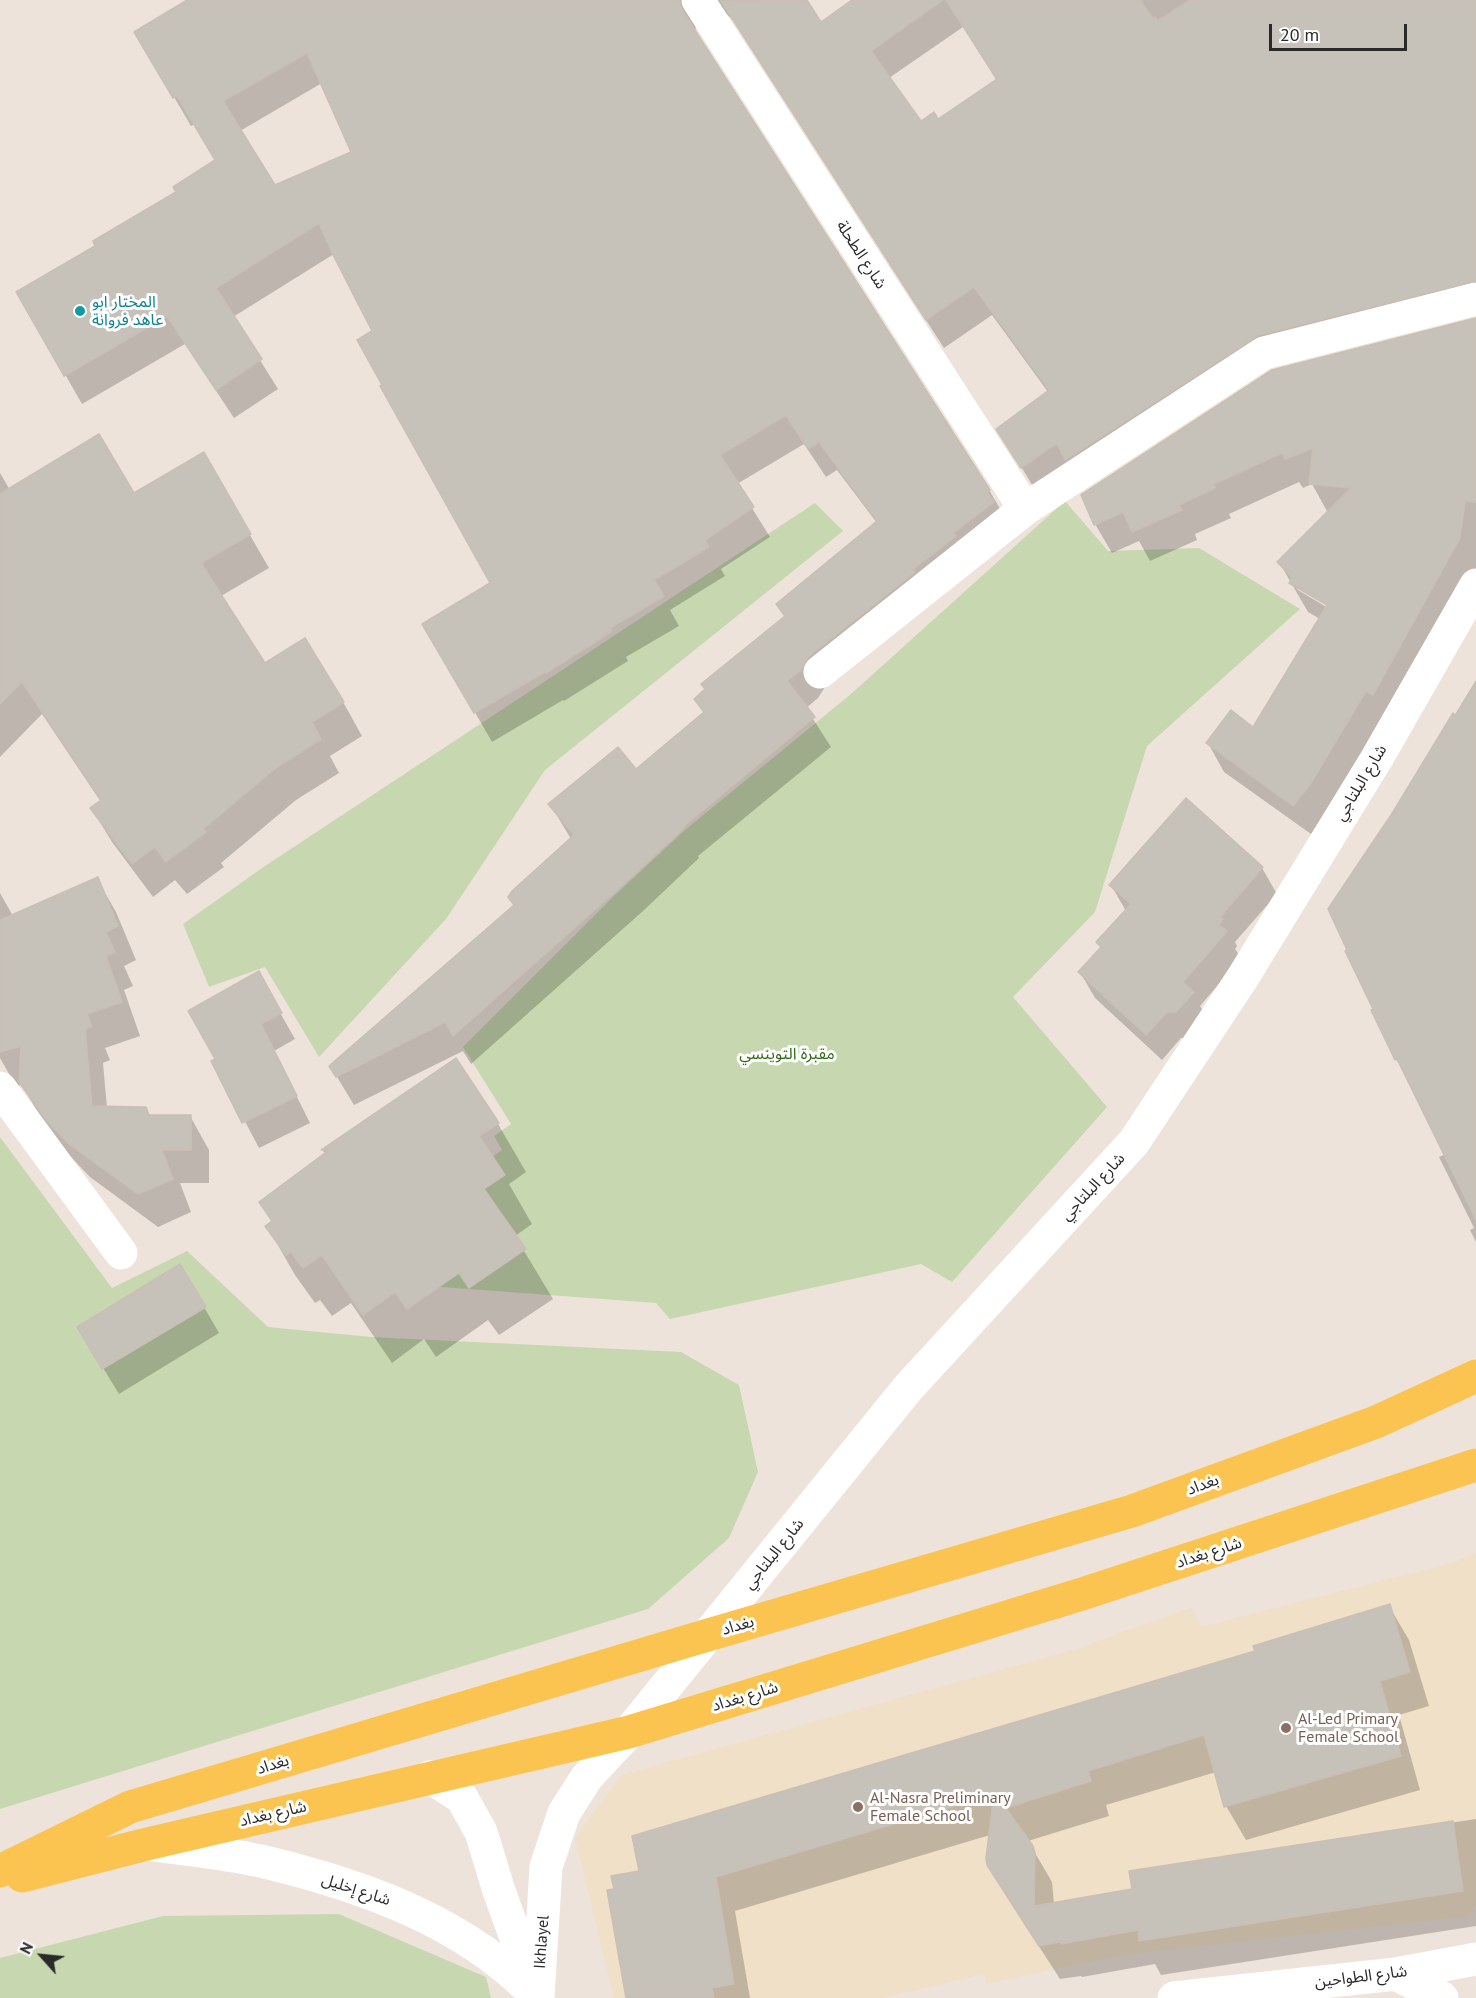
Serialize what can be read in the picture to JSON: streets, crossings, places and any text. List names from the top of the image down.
{
  "streets": {
    "main road": ["بغداد", "شارع بغداد"],
    "street": [
      "شارع الطحلة",
      "شارع البلتاجي",
      "شارع إخليل",
      "Ikhlayel",
      "شارع الطواحين"
    ]
  },
  "crossings": [
    ["شارع البلتاجي", "بغداد"],
    ["شارع البلتاجي", "شارع بغداد"],
    ["شارع البلتاجي", "Ikhlayel"],
    ["شارع بغداد", "شارع إخليل"],
    ["شارع بغداد", "Ikhlayel"],
    ["شارع إخليل", "Ikhlayel"]
  ],
  "parks": ["مقبرة التوينسي"],
  "places": ["المختار ابو عاهد فروانة", "Al-Led Primary Female School", "Al-Nasra Preliminary Female School"],
  "scale_bar": "20 m",
  "north": "top left"
}
